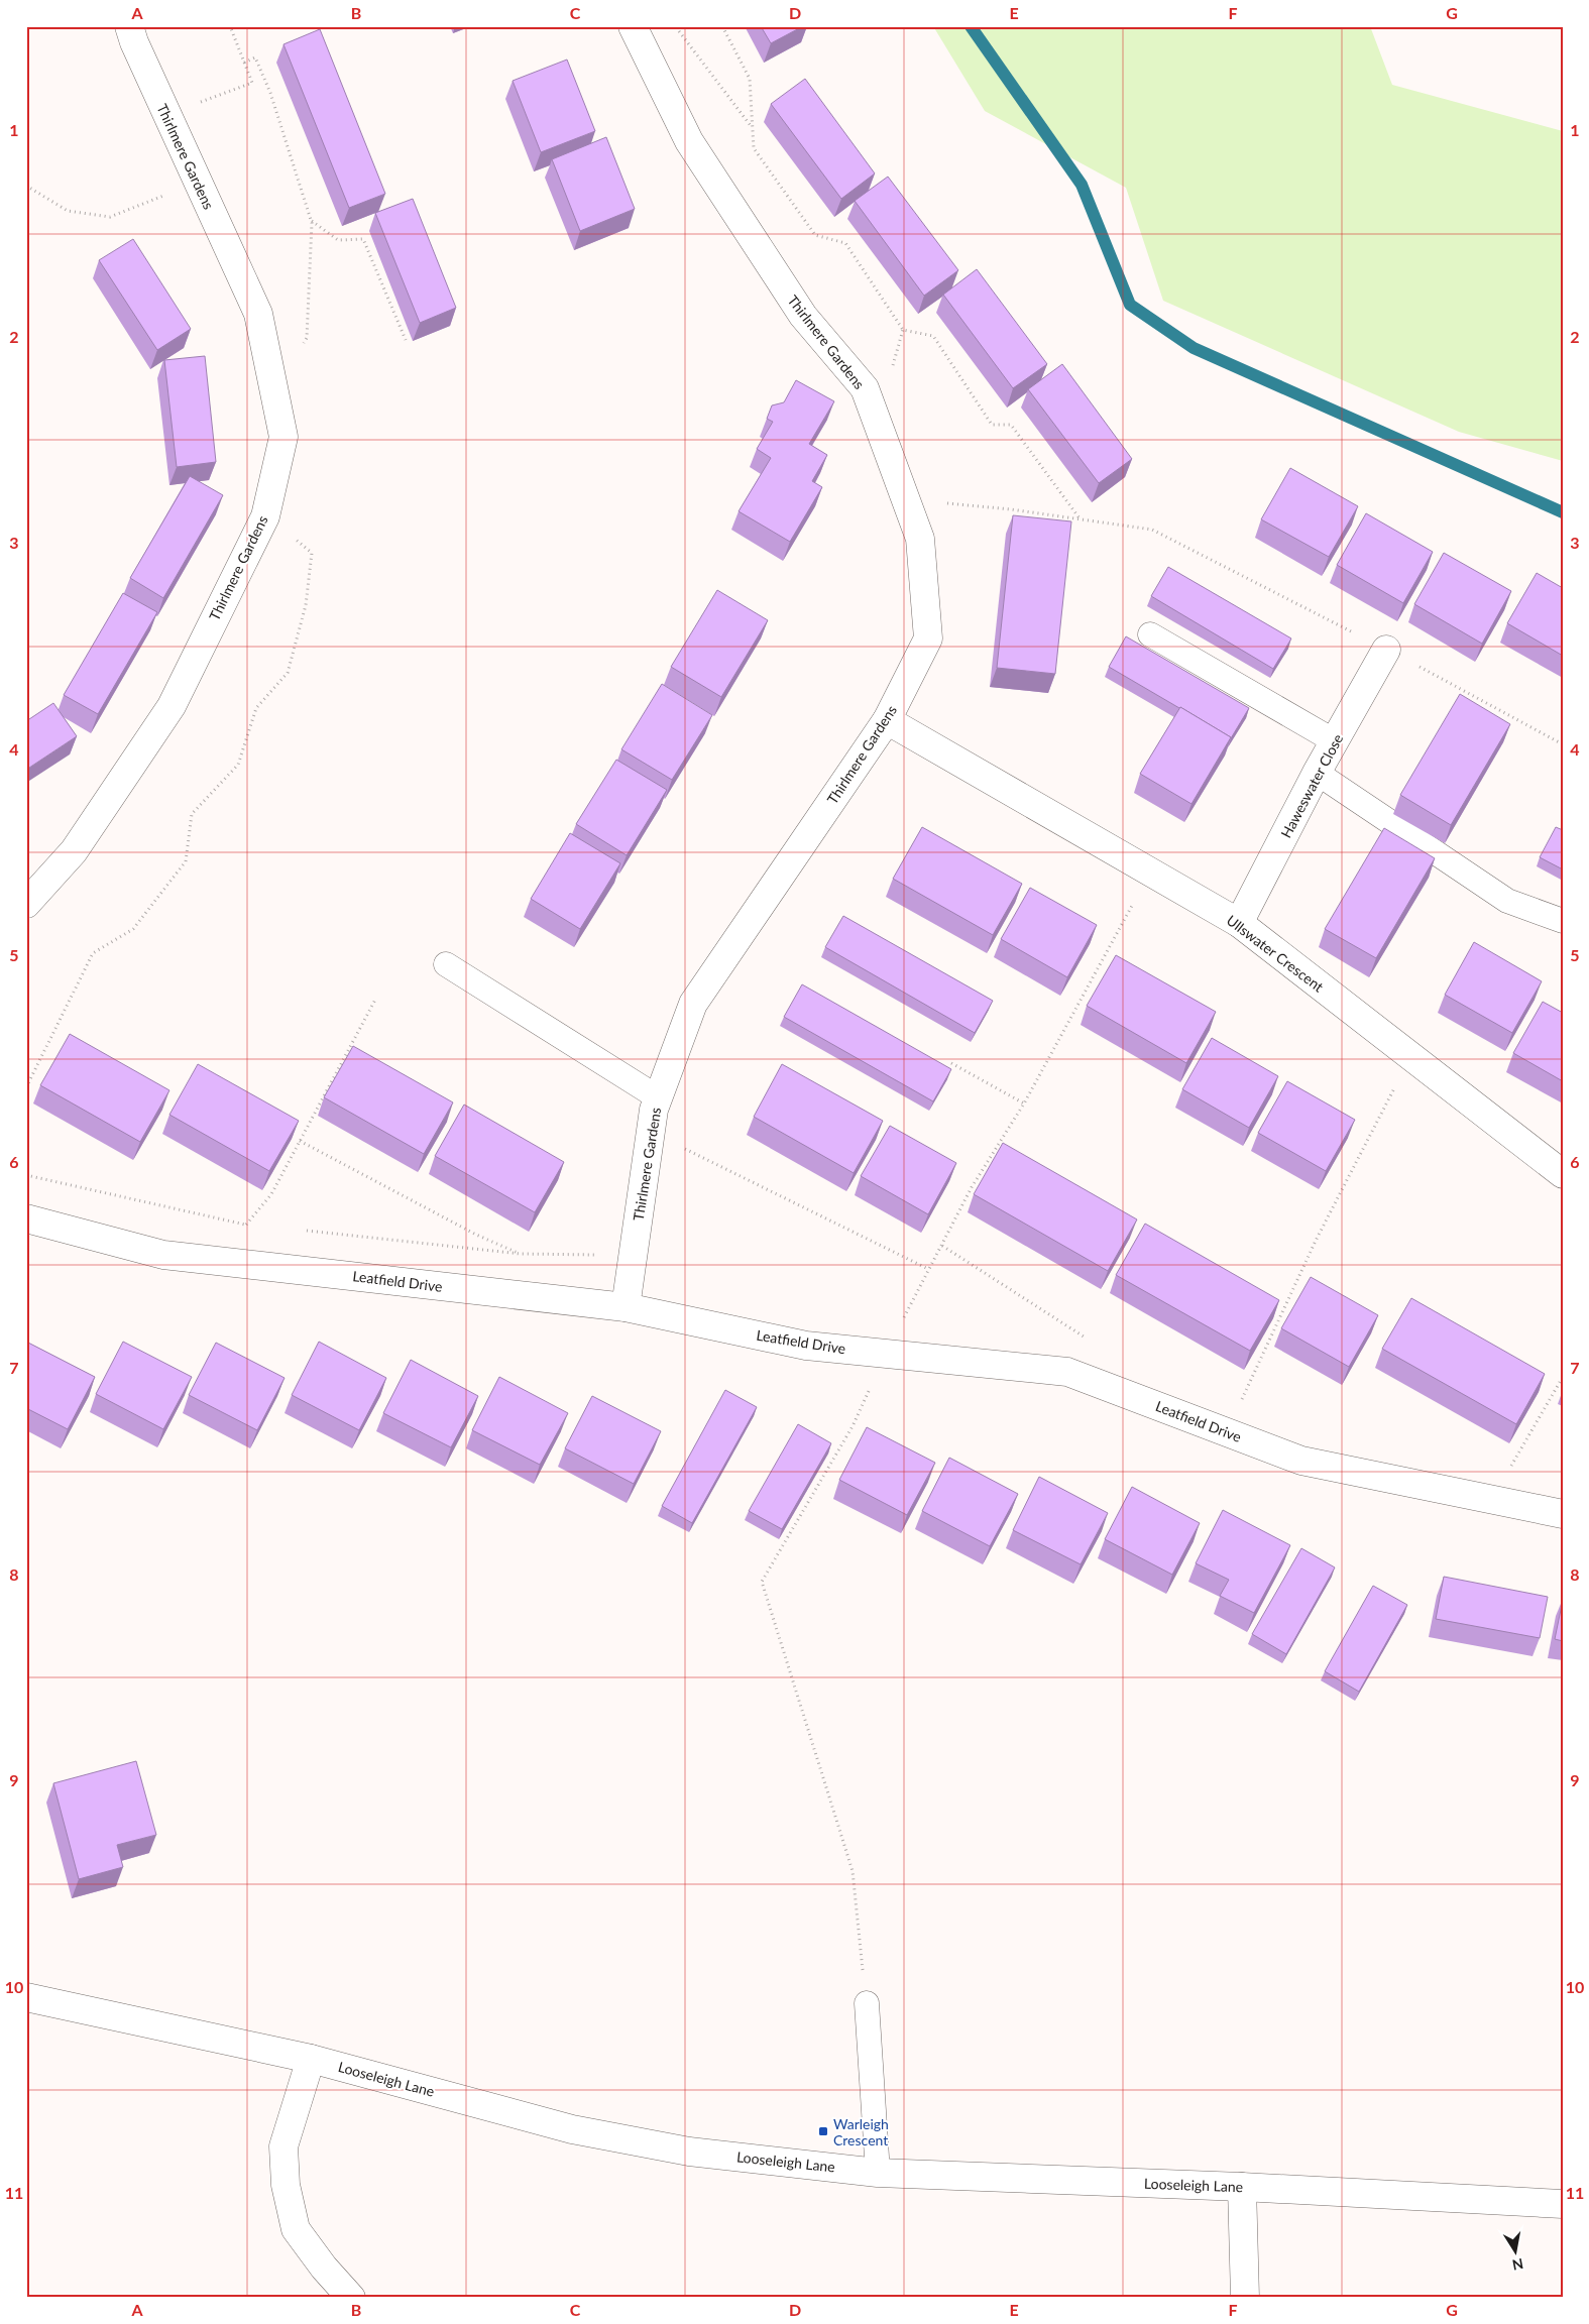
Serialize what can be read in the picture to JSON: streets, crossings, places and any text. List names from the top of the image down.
{
  "streets": {
    "street": [
      "Thirlmere Gardens",
      "Haweswater Close",
      "Ullswater Crescent",
      "Leatfield Drive",
      "Looseleigh Lane"
    ]
  },
  "crossings": [
    ["Thirlmere Gardens", "Ullswater Crescent"],
    ["Thirlmere Gardens", "Leatfield Drive"],
    ["Haweswater Close", "Ullswater Crescent"]
  ],
  "places": {
    "transit": ["Warleigh Crescent"]
  },
  "north": "bottom",
  "grid": {
    "columns": [
      "A",
      "B",
      "C",
      "D",
      "E",
      "F",
      "G"
    ],
    "rows": [
      "1",
      "2",
      "3",
      "4",
      "5",
      "6",
      "7",
      "8",
      "9",
      "10",
      "11"
    ]
  }
}
